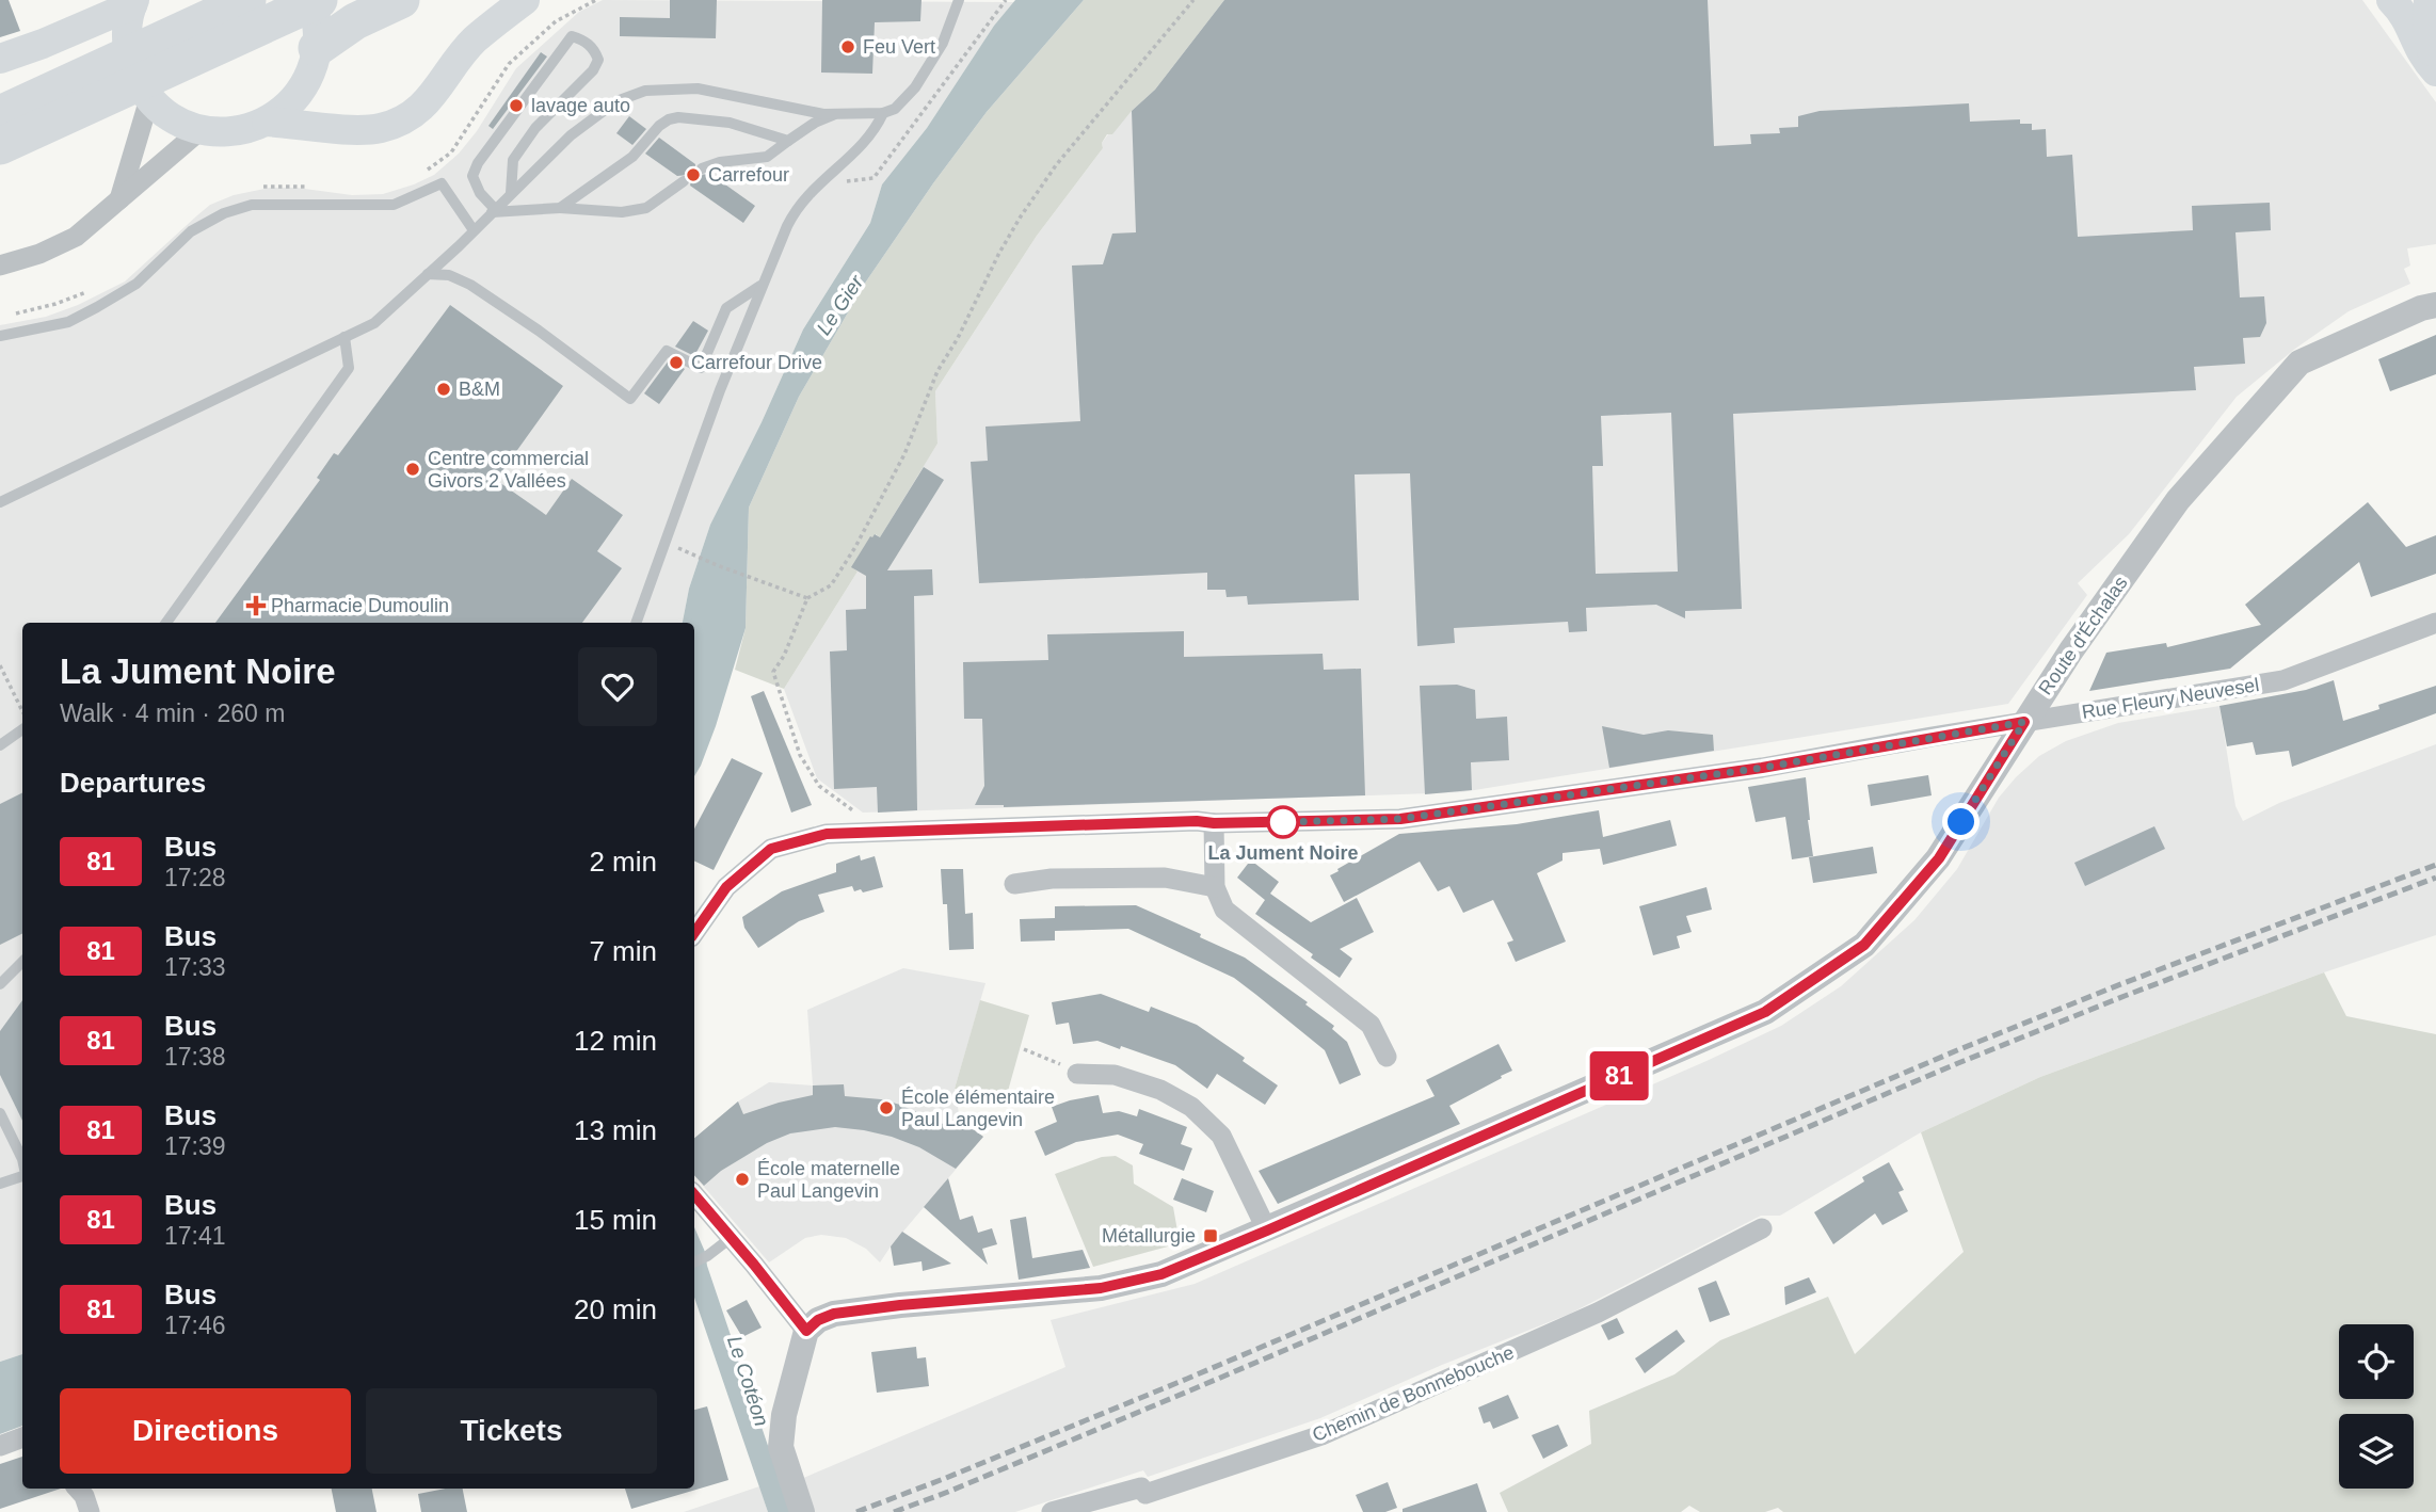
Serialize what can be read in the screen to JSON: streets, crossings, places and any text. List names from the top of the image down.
{
  "streets": {
    "street": ["Route d'Échalas", "Rue Fleury Neuvesel", "Chemin de Bonnebouche"]
  },
  "crossings": [
    ["Route d'Échalas", "Rue Fleury Neuvesel"]
  ],
  "water": ["Le Gier", "Le Cotéon"],
  "places": {
    "other": [
      "Feu Vert",
      "lavage auto",
      "Carrefour",
      "Carrefour Drive",
      "B&M",
      "Centre commercial Givors 2 Vallées",
      "La Jument Noire",
      "École élémentaire Paul Langevin",
      "École maternelle Paul Langevin"
    ],
    "health": ["Pharmacie Dumoulin"],
    "transit": ["Métallurgie"]
  },
  "lines": ["bus line 81"],
  "page": {
    "on_map": "81",
    "heading": [
      ["La Jument Noire", "Walk · 4 min · 260 m"],
      "Departures"
    ],
    "list": [
      {
        "mark": "81",
        "name": "Bus",
        "note": "17:28",
        "value": "2 min"
      },
      {
        "mark": "81",
        "name": "Bus",
        "note": "17:33",
        "value": "7 min"
      },
      {
        "mark": "81",
        "name": "Bus",
        "note": "17:38",
        "value": "12 min"
      },
      {
        "mark": "81",
        "name": "Bus",
        "note": "17:39",
        "value": "13 min"
      },
      {
        "mark": "81",
        "name": "Bus",
        "note": "17:41",
        "value": "15 min"
      },
      {
        "mark": "81",
        "name": "Bus",
        "note": "17:46",
        "value": "20 min"
      }
    ],
    "buttons": ["Directions", "Tickets"]
  }
}
